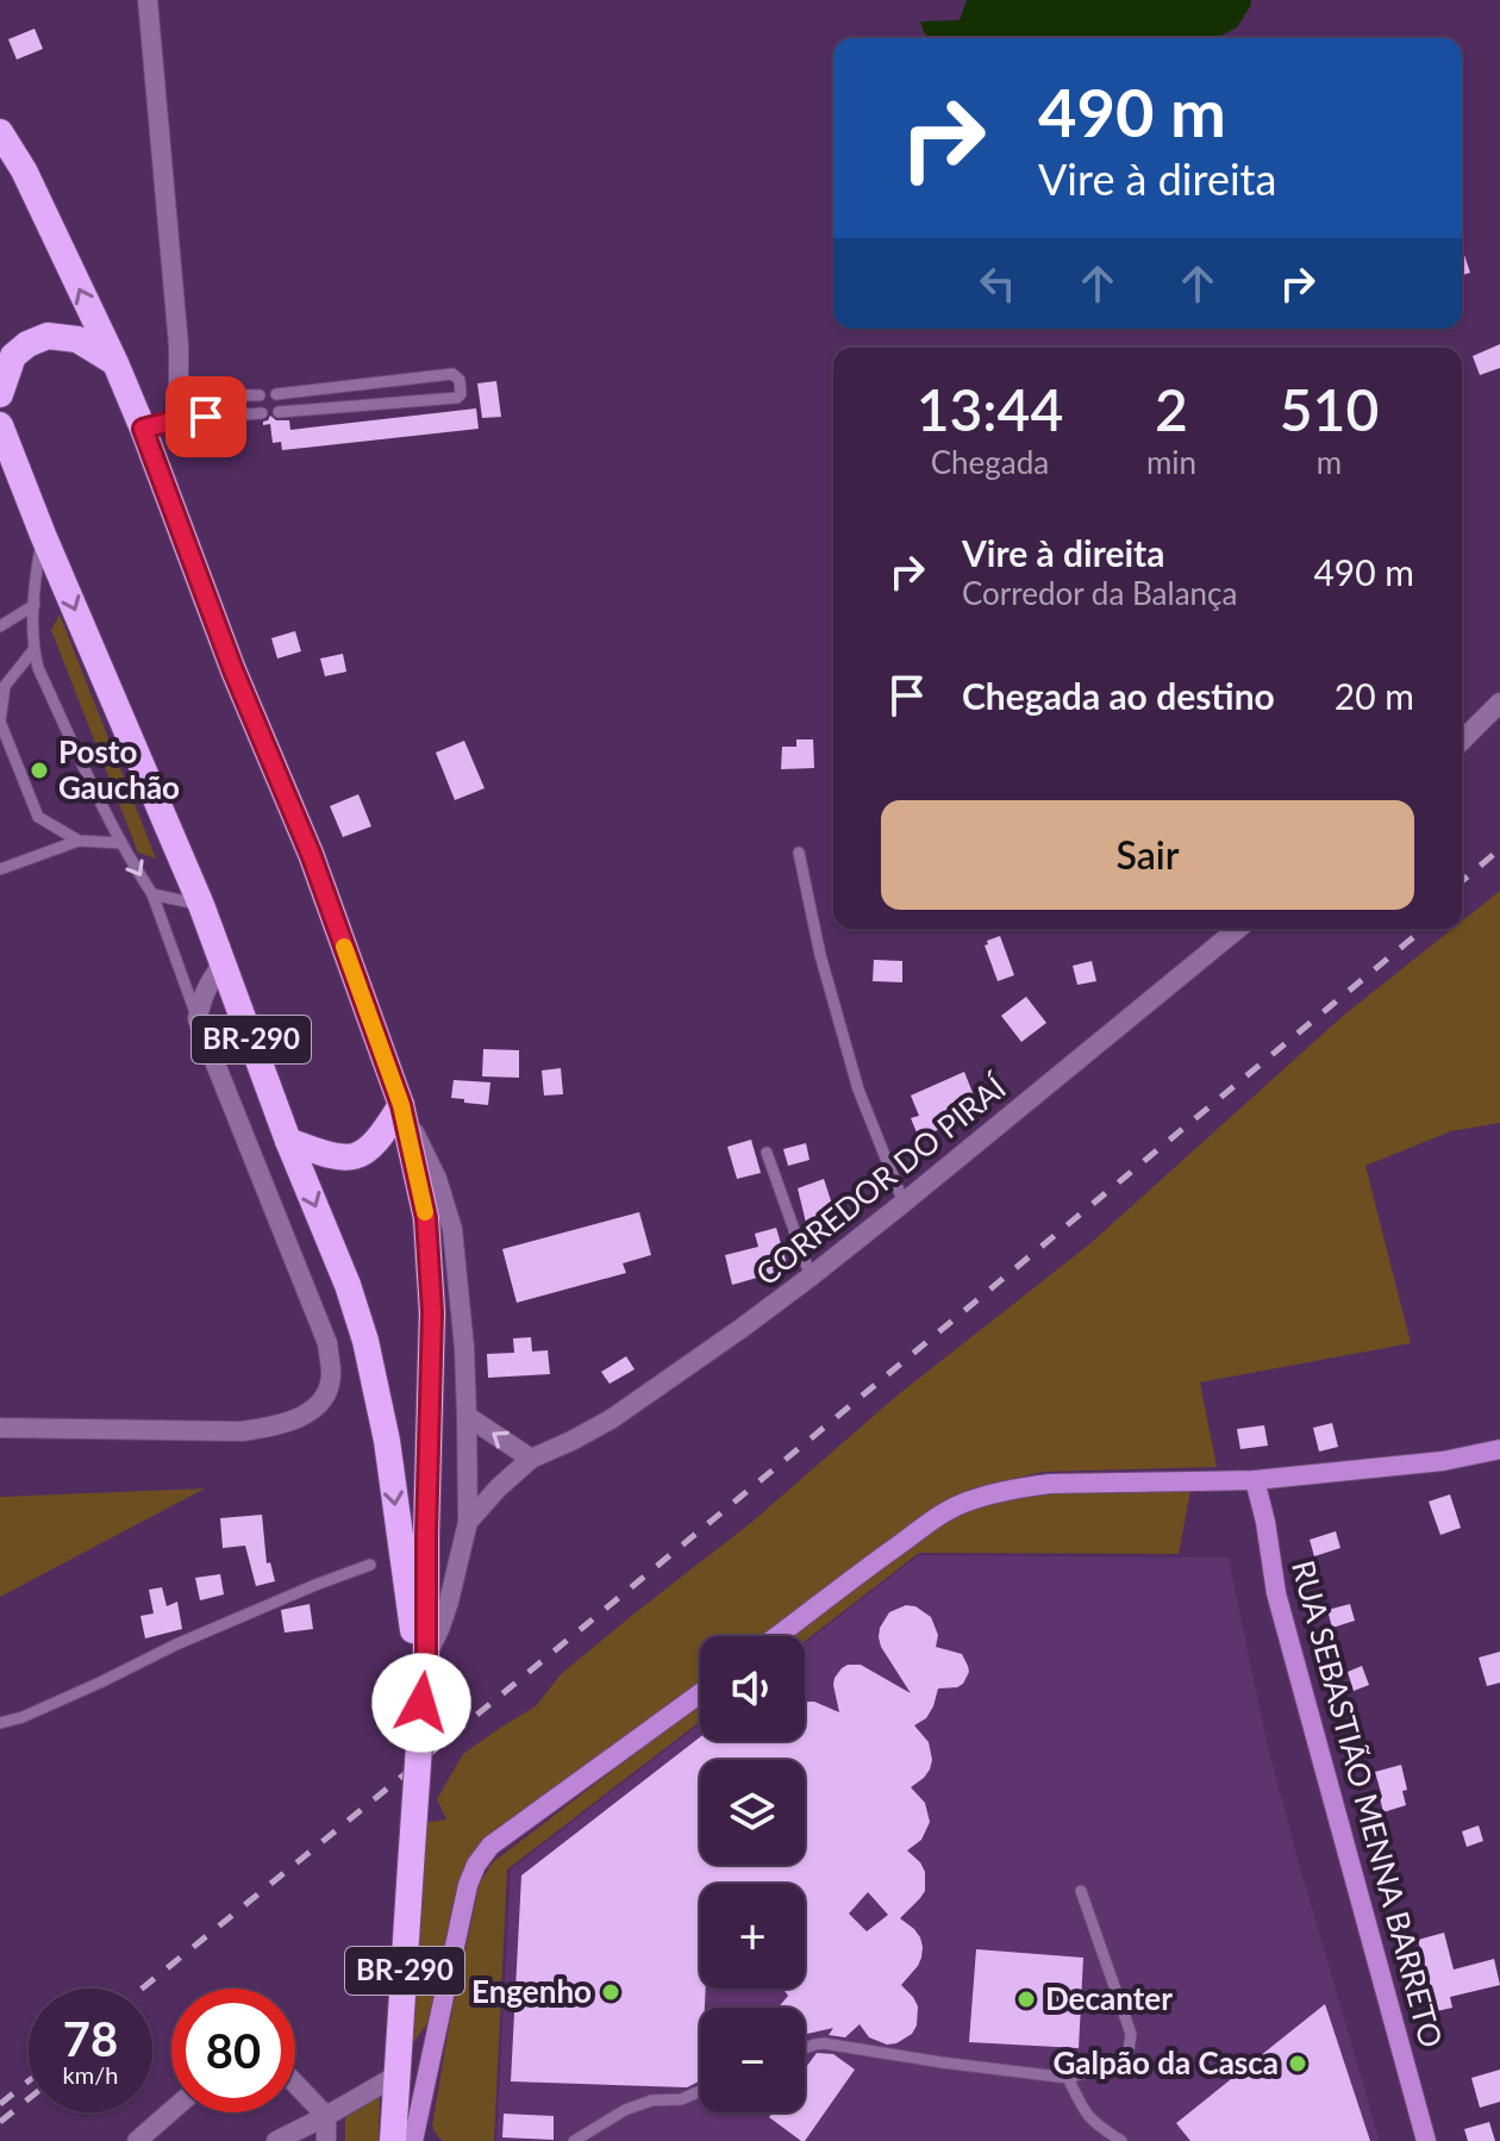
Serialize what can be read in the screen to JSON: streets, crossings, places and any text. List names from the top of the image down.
{
  "streets": {
    "highway": ["BR-290"],
    "main road": ["RUA SEBASTIÃO MENNA BARRETO"],
    "street": ["CORREDOR DO PIRAÍ"]
  },
  "places": [
    "Posto Gauchão",
    "Engenho",
    "Decanter",
    "Galpão da Casca"
  ],
  "page": {
    "turn": ["490 m", "Vire à direita"],
    "eta": [
      "13:44",
      "Chegada",
      "2",
      "min",
      "510",
      "m"
    ],
    "list": [
      {
        "name": "Vire à direita",
        "note": "Corredor da Balança",
        "value": "490 m"
      },
      {
        "name": "Chegada ao destino",
        "value": "20 m"
      }
    ],
    "buttons": "Sair",
    "map_buttons": ["+", "−"],
    "speed": "78 km/h",
    "limit": "80"
  }
}
